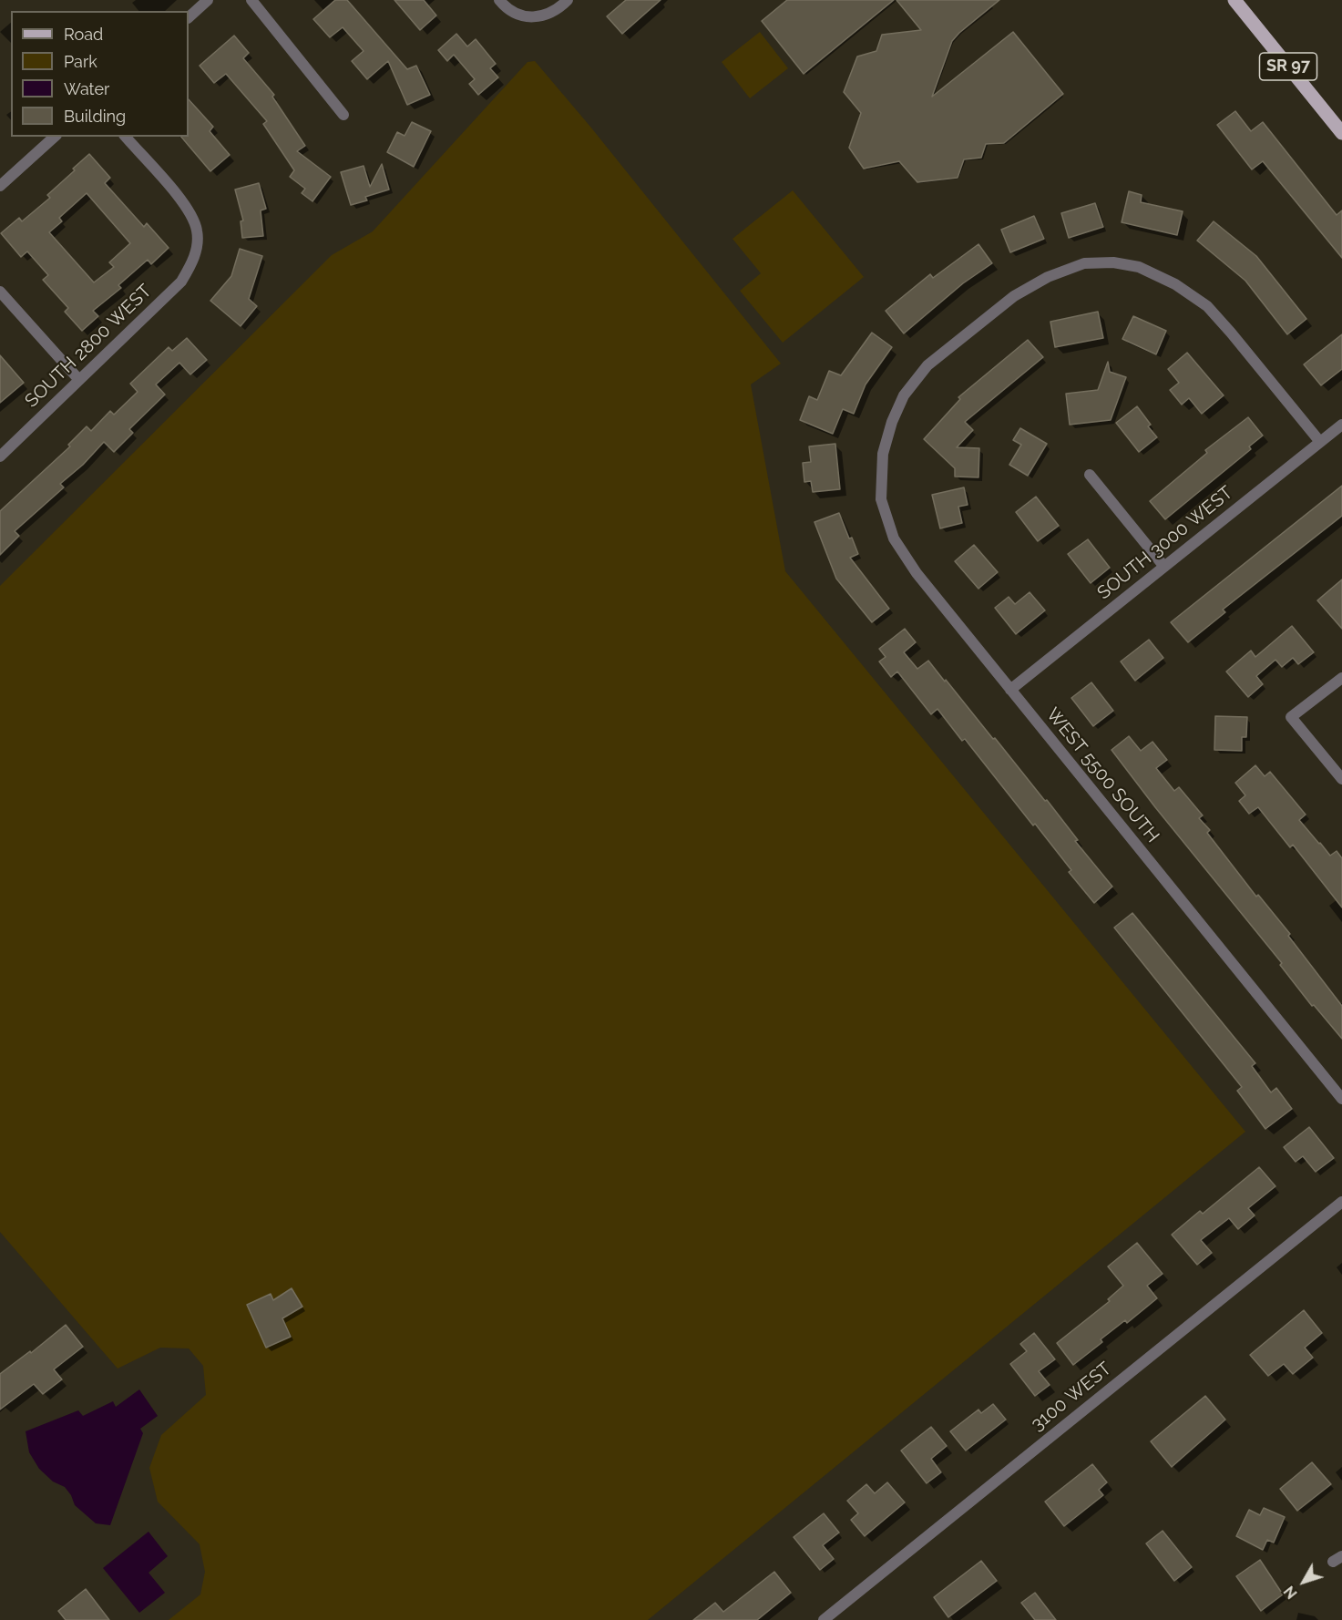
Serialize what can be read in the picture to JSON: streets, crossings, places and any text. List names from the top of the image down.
{
  "streets": {
    "main road": ["SR 97"],
    "street": [
      "SOUTH 2800 WEST",
      "SOUTH 3000 WEST",
      "WEST 5500 SOUTH",
      "3100 WEST"
    ]
  },
  "crossings": [
    ["SOUTH 3000 WEST", "WEST 5500 SOUTH"]
  ],
  "legend": [
    "Road",
    "Park",
    "Water",
    "Building"
  ],
  "north": "bottom left"
}
